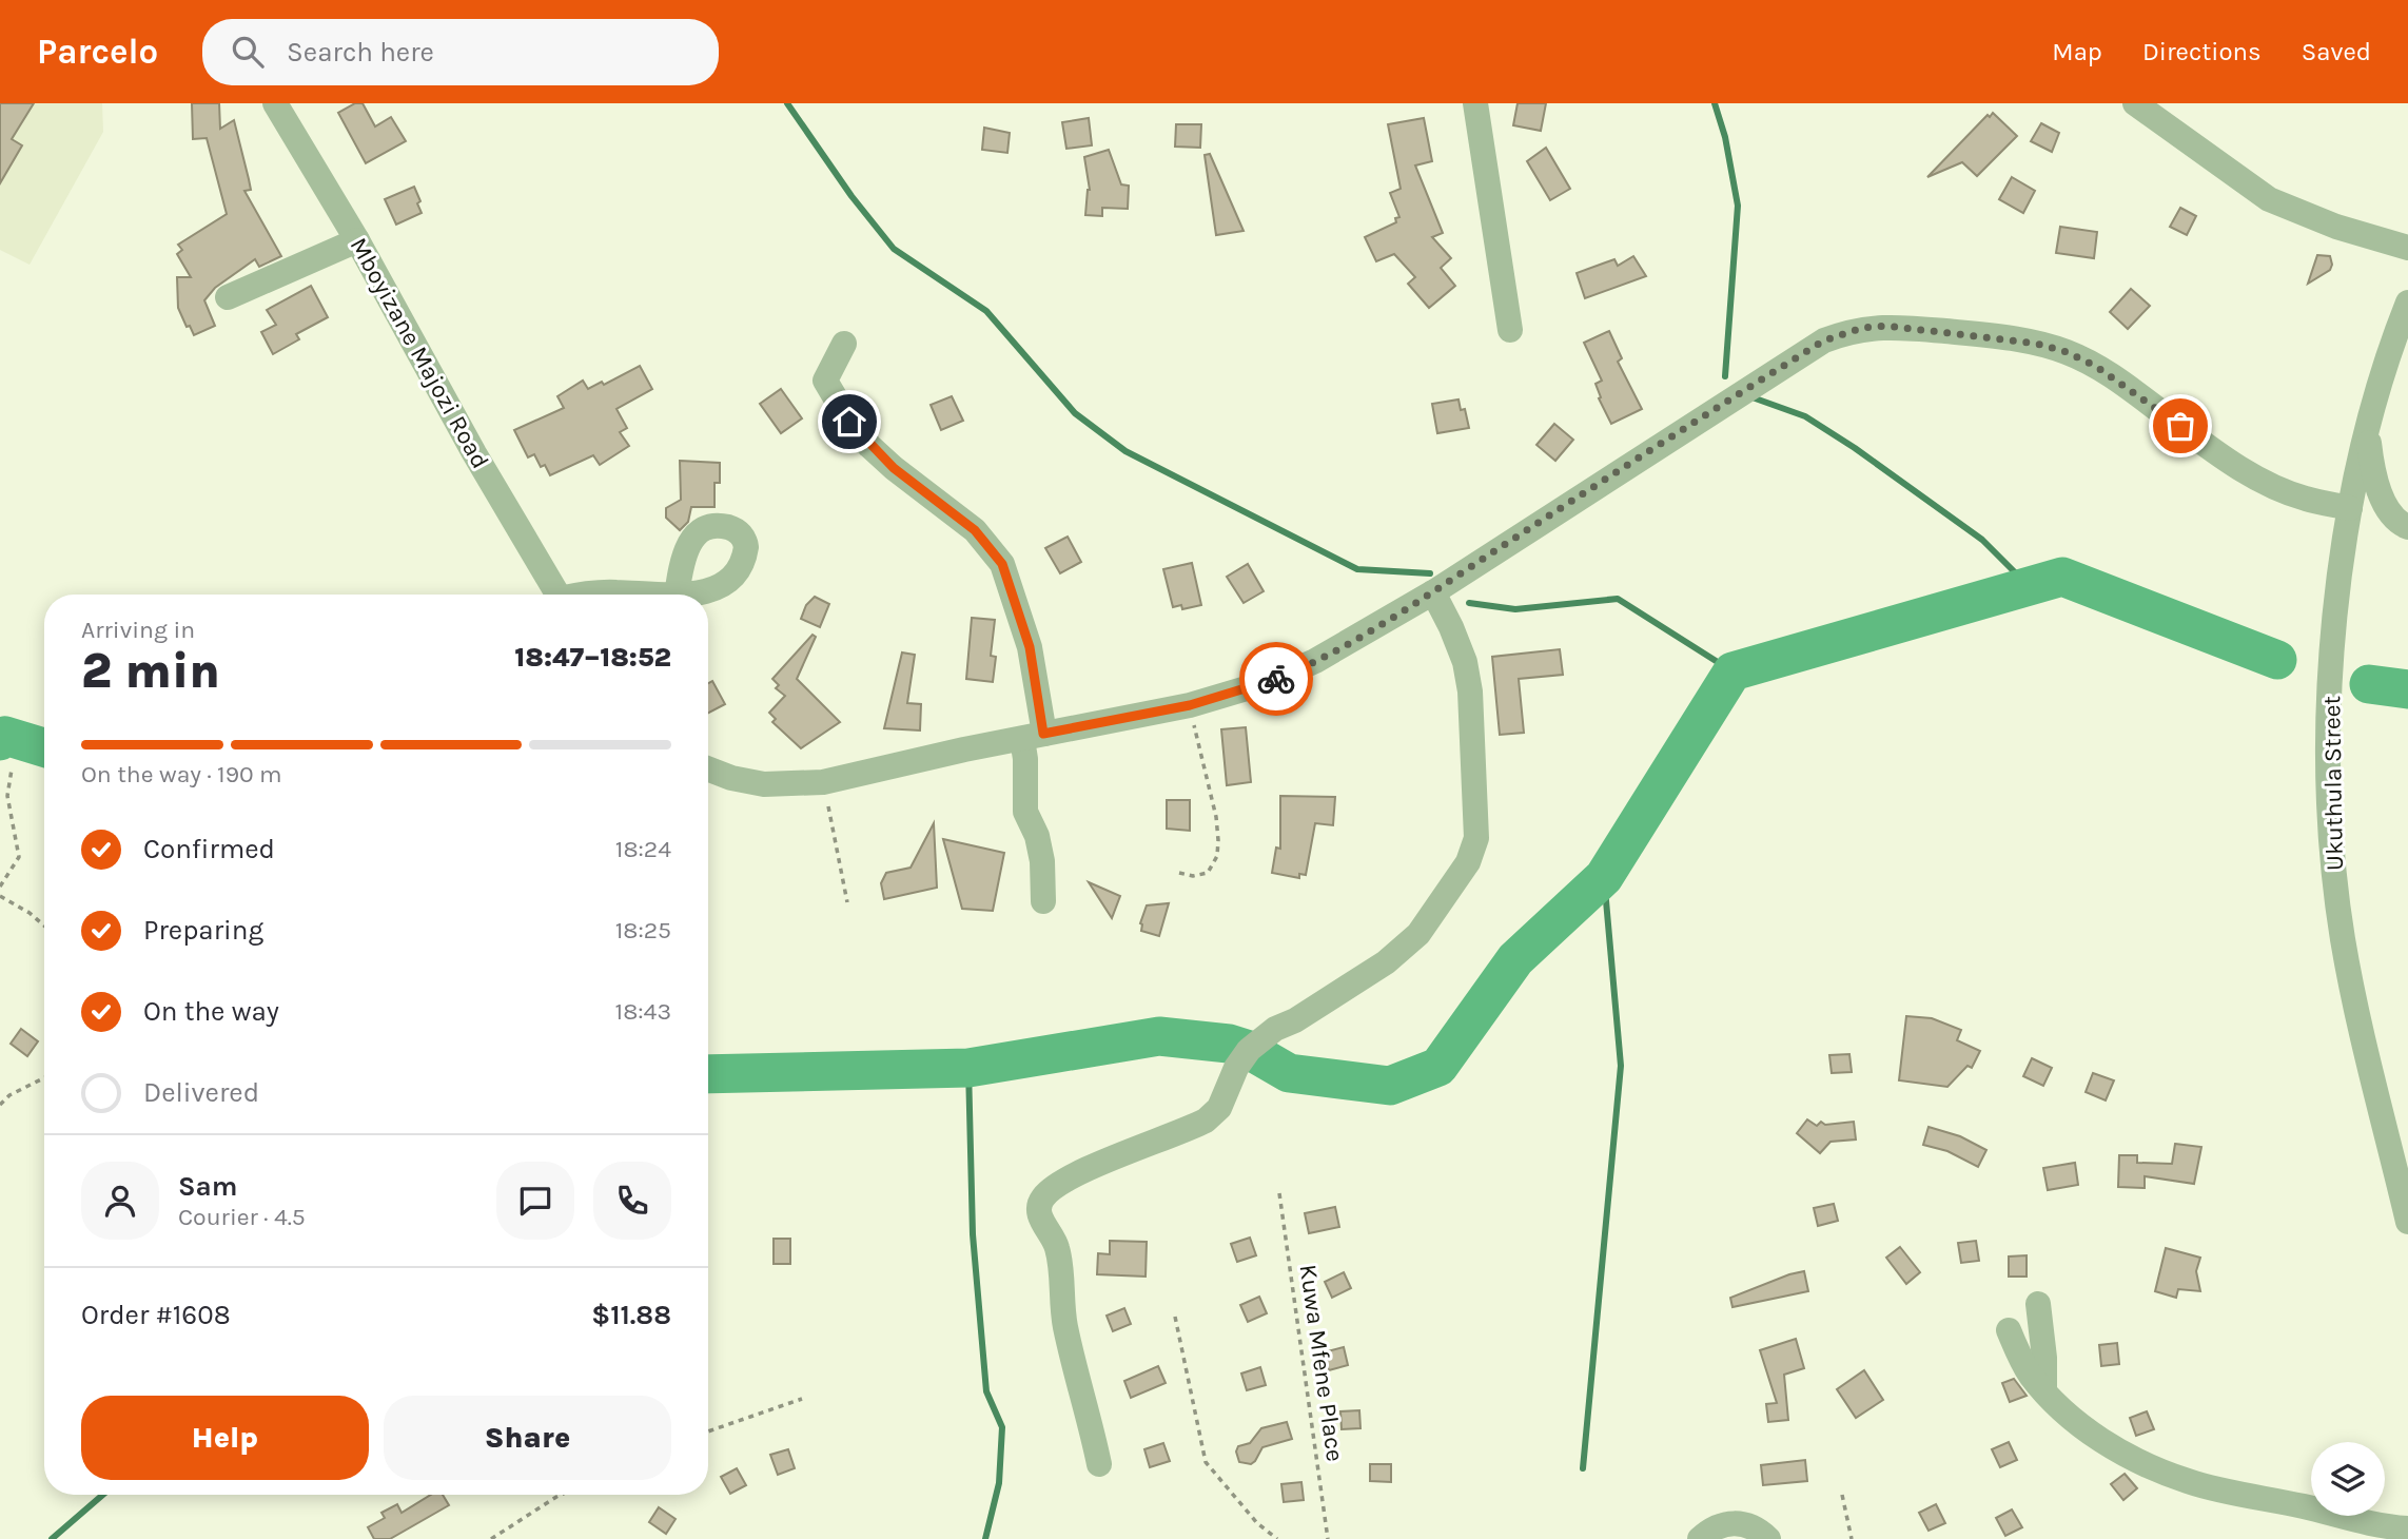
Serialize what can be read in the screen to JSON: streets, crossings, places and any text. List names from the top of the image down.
{
  "streets": {
    "street": ["Mboyizane Majozi Road", "Ukuthula Street"],
    "path": ["Kuwa Mfene Place"]
  },
  "page": {
    "header": "Parcelo",
    "search": "Search here",
    "nav": ["Map", "Directions", "Saved"],
    "heading": ["2 min", "Arriving in", "18:47–18:52"],
    "panel": [
      "Sam",
      "Courier · 4.5",
      "Order #1608",
      "$11.88"
    ],
    "bar": "On the way · 190 m",
    "list": [
      ["Confirmed", "18:24"],
      ["Preparing", "18:25"],
      ["On the way", "18:43"],
      "Delivered"
    ],
    "buttons": ["Help", "Share"]
  }
}
